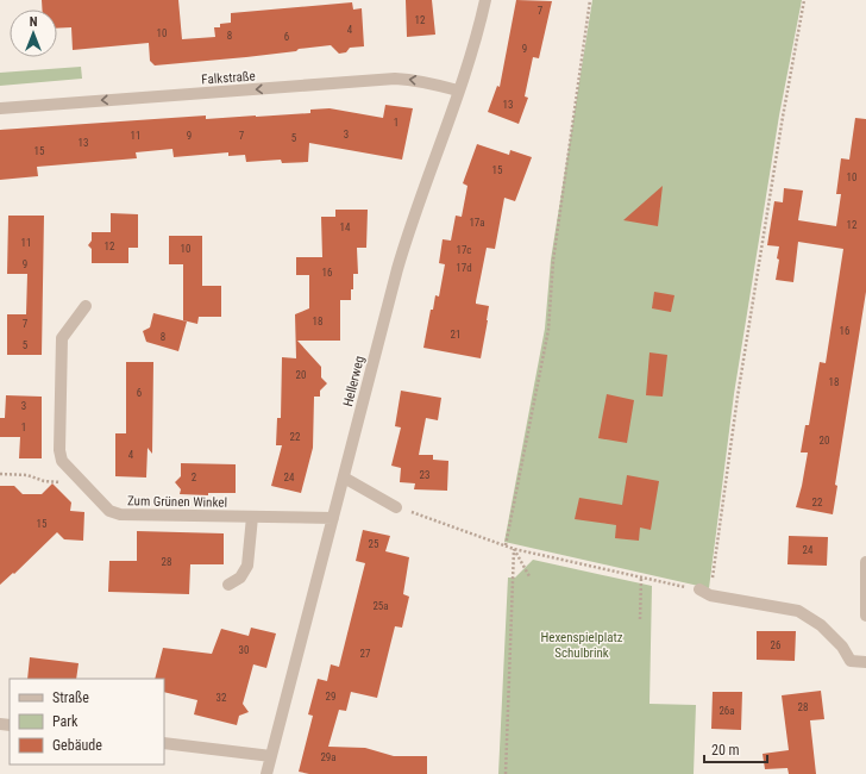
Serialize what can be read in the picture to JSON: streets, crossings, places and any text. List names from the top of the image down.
{
  "streets": {
    "street": ["Falkstraße", "Hellerweg", "Zum Grünen Winkel"]
  },
  "crossings": [
    ["Falkstraße", "Hellerweg"],
    ["Hellerweg", "Zum Grünen Winkel"]
  ],
  "one_way": ["Falkstraße"],
  "parks": ["Hexenspielplatz Schulbrink"],
  "house_numbers": [
    "7",
    "12",
    "4",
    "10",
    "8",
    "6",
    "9",
    "13",
    "1",
    "3",
    "11",
    "9",
    "7",
    "5",
    "13",
    "15",
    "15",
    "10",
    "17a",
    "12",
    "14",
    "11",
    "12",
    "10",
    "17c",
    "9",
    "17d",
    "16",
    "18",
    "7",
    "16",
    "21",
    "8",
    "5",
    "20",
    "18",
    "6",
    "3",
    "1",
    "22",
    "20",
    "4",
    "23",
    "2",
    "24",
    "22",
    "15",
    "25",
    "24",
    "28",
    "25a",
    "26",
    "30",
    "27",
    "29",
    "32",
    "28",
    "26a",
    "29a"
  ],
  "legend": ["Straße", "Park", "Gebäude"],
  "scale_bar": "20 m",
  "north": "top"
}
